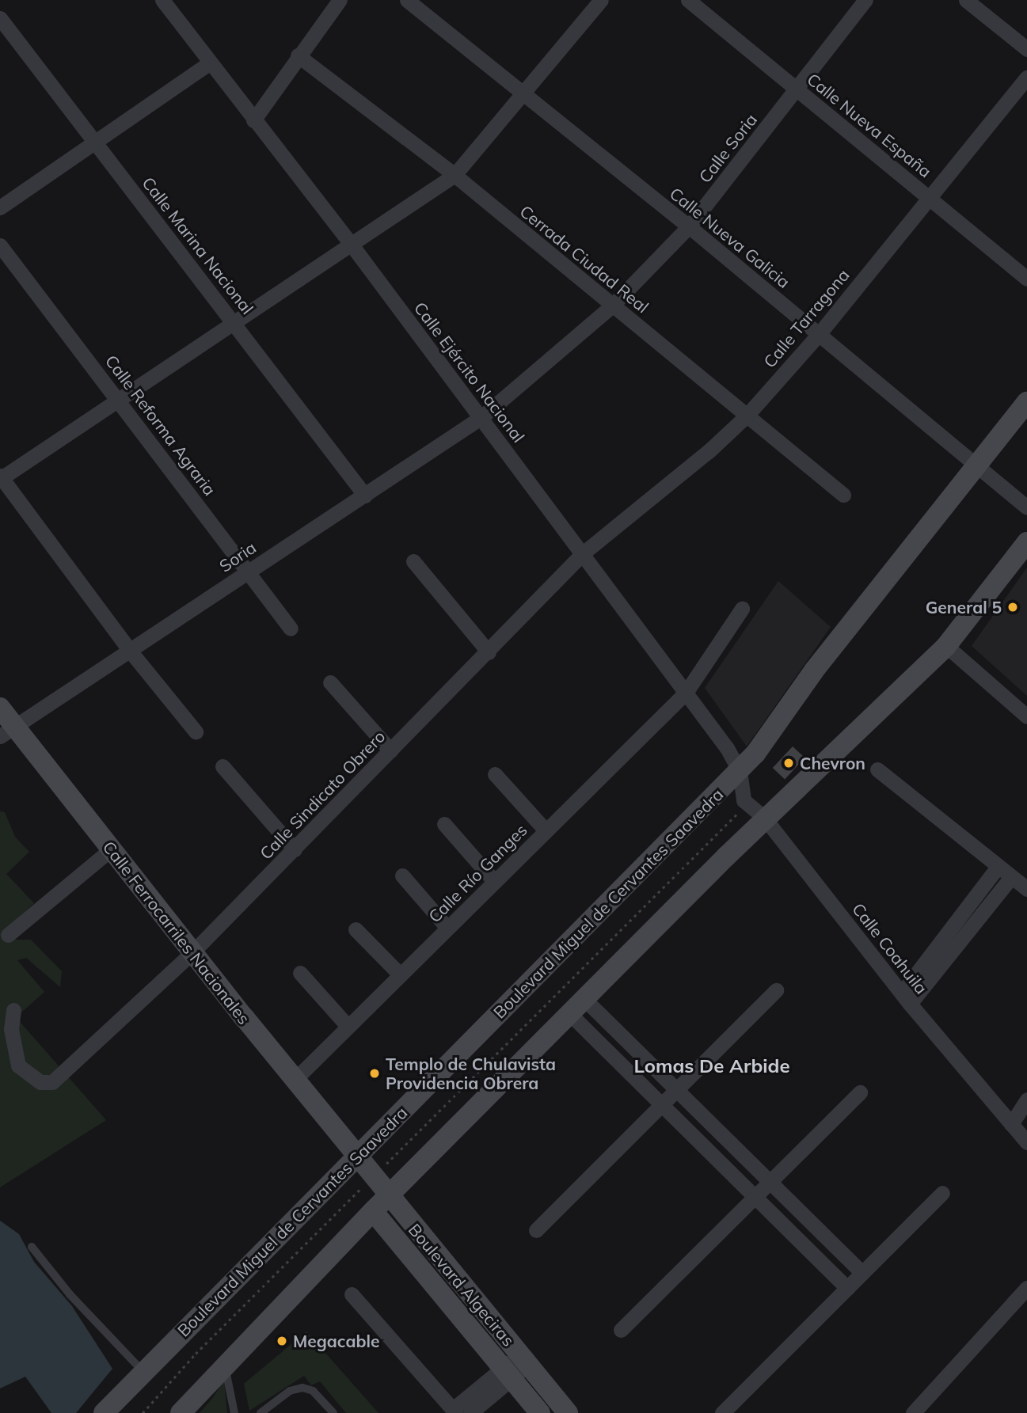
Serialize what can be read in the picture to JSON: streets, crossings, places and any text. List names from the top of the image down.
{
  "streets": {
    "main road": ["Boulevard Miguel de Cervantes Saavedra", "Calle Ferrocarriles Nacionales", "Boulevard Algeciras"],
    "street": [
      "Calle Nueva España",
      "Calle Soria",
      "Calle Nueva Galicia",
      "Calle Marina Nacional",
      "Cerrada Ciudad Real",
      "Calle Tarragona",
      "Calle Ejército Nacional",
      "Calle Reforma Agraria",
      "Soria",
      "Calle Sindicato Obrero",
      "Calle Río Ganges",
      "Calle Coahuila"
    ]
  },
  "crossings": [
    ["Calle Nueva España", "Calle Soria"],
    ["Calle Nueva España", "Calle Tarragona"],
    ["Calle Soria", "Calle Nueva Galicia"],
    ["Calle Soria", "Cerrada Ciudad Real"],
    ["Calle Soria", "Calle Ejército Nacional"],
    ["Calle Soria", "Soria"],
    ["Calle Nueva Galicia", "Calle Tarragona"],
    ["Calle Nueva Galicia", "Boulevard Miguel de Cervantes Saavedra"],
    ["Calle Marina Nacional", "Soria"],
    ["Cerrada Ciudad Real", "Calle Tarragona"],
    ["Calle Tarragona", "Calle Ejército Nacional"],
    ["Calle Tarragona", "Calle Sindicato Obrero"],
    ["Calle Ejército Nacional", "Soria"],
    ["Calle Ejército Nacional", "Calle Sindicato Obrero"],
    ["Calle Ejército Nacional", "Calle Río Ganges"],
    ["Calle Ejército Nacional", "Boulevard Miguel de Cervantes Saavedra"],
    ["Calle Reforma Agraria", "Soria"],
    ["Soria", "Calle Ferrocarriles Nacionales"],
    ["Calle Sindicato Obrero", "Calle Ferrocarriles Nacionales"],
    ["Calle Río Ganges", "Calle Ferrocarriles Nacionales"],
    ["Boulevard Miguel de Cervantes Saavedra", "Calle Ferrocarriles Nacionales"],
    ["Boulevard Miguel de Cervantes Saavedra", "Boulevard Algeciras"],
    ["Calle Ferrocarriles Nacionales", "Boulevard Algeciras"]
  ],
  "districts": ["Lomas De Arbide"],
  "places": [
    "General 5",
    "Chevron",
    "Templo de Chulavista Providencia Obrera",
    "Megacable"
  ]
}
